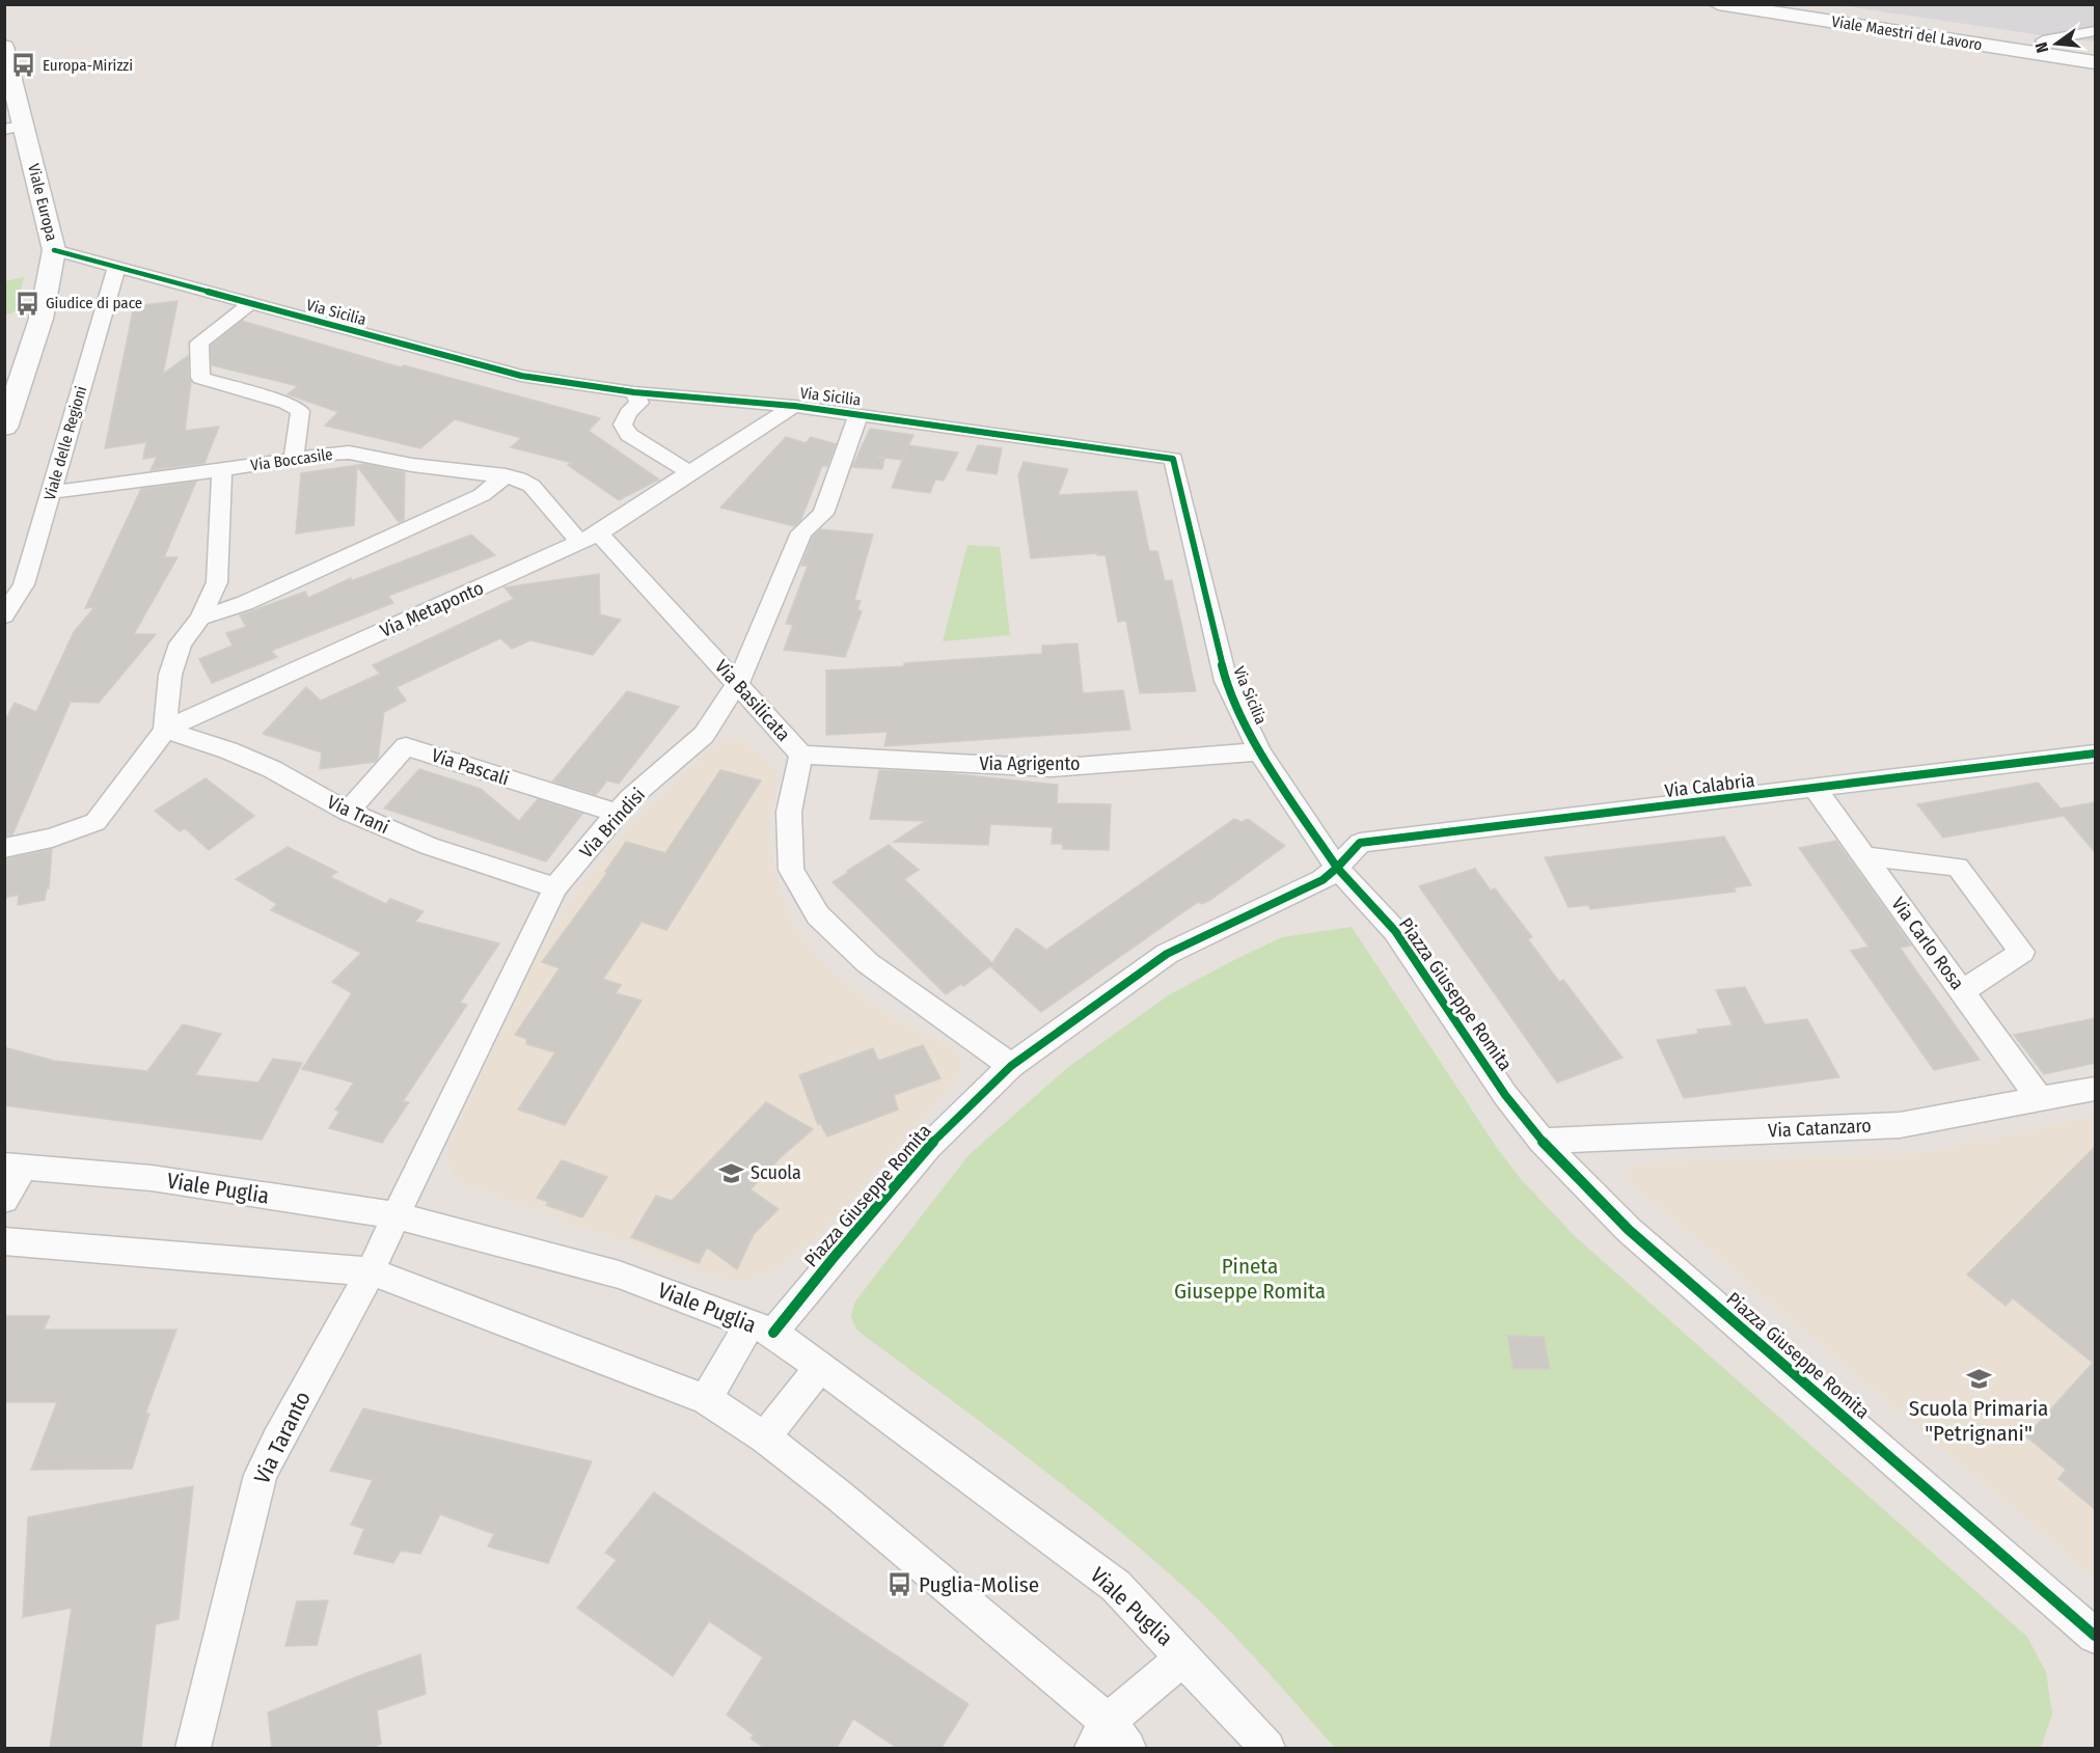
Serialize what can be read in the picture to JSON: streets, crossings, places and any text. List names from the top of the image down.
{
  "streets": {
    "main road": ["Viale Maestri del Lavoro", "Viale Europa"],
    "street": [
      "Via Sicilia",
      "Viale delle Regioni",
      "Via Boccasile",
      "Via Metaponto",
      "Via Basilicata",
      "Via Agrigento",
      "Via Pascali",
      "Via Calabria",
      "Via Trani",
      "Via Brindisi",
      "Via Carlo Rosa",
      "Piazza Giuseppe Romita",
      "Via Catanzaro",
      "Viale Puglia",
      "Via Taranto"
    ]
  },
  "crossings": [
    ["Viale Europa", "Via Sicilia"],
    ["Via Sicilia", "Viale delle Regioni"],
    ["Via Sicilia", "Via Metaponto"],
    ["Via Sicilia", "Via Agrigento"],
    ["Via Sicilia", "Via Calabria"],
    ["Via Sicilia", "Via Brindisi"],
    ["Via Sicilia", "Piazza Giuseppe Romita"],
    ["Viale delle Regioni", "Via Boccasile"],
    ["Via Boccasile", "Via Metaponto"],
    ["Via Boccasile", "Via Basilicata"],
    ["Via Metaponto", "Via Basilicata"],
    ["Via Metaponto", "Via Trani"],
    ["Via Basilicata", "Via Agrigento"],
    ["Via Basilicata", "Via Brindisi"],
    ["Via Basilicata", "Piazza Giuseppe Romita"],
    ["Via Pascali", "Via Trani"],
    ["Via Pascali", "Via Brindisi"],
    ["Via Calabria", "Via Carlo Rosa"],
    ["Via Calabria", "Piazza Giuseppe Romita"],
    ["Via Trani", "Via Brindisi"],
    ["Via Brindisi", "Viale Puglia"],
    ["Via Brindisi", "Via Taranto"],
    ["Via Carlo Rosa", "Via Catanzaro"],
    ["Piazza Giuseppe Romita", "Via Catanzaro"],
    ["Piazza Giuseppe Romita", "Viale Puglia"],
    ["Viale Puglia", "Via Taranto"]
  ],
  "parks": ["Pineta Giuseppe Romita"],
  "places": {
    "bus stop": ["Europa-Mirizzi", "Giudice di pace", "Puglia-Molise"],
    "school or university": ["Scuola", "Scuola Primaria \"Petrignani\""]
  },
  "north": "left"
}
